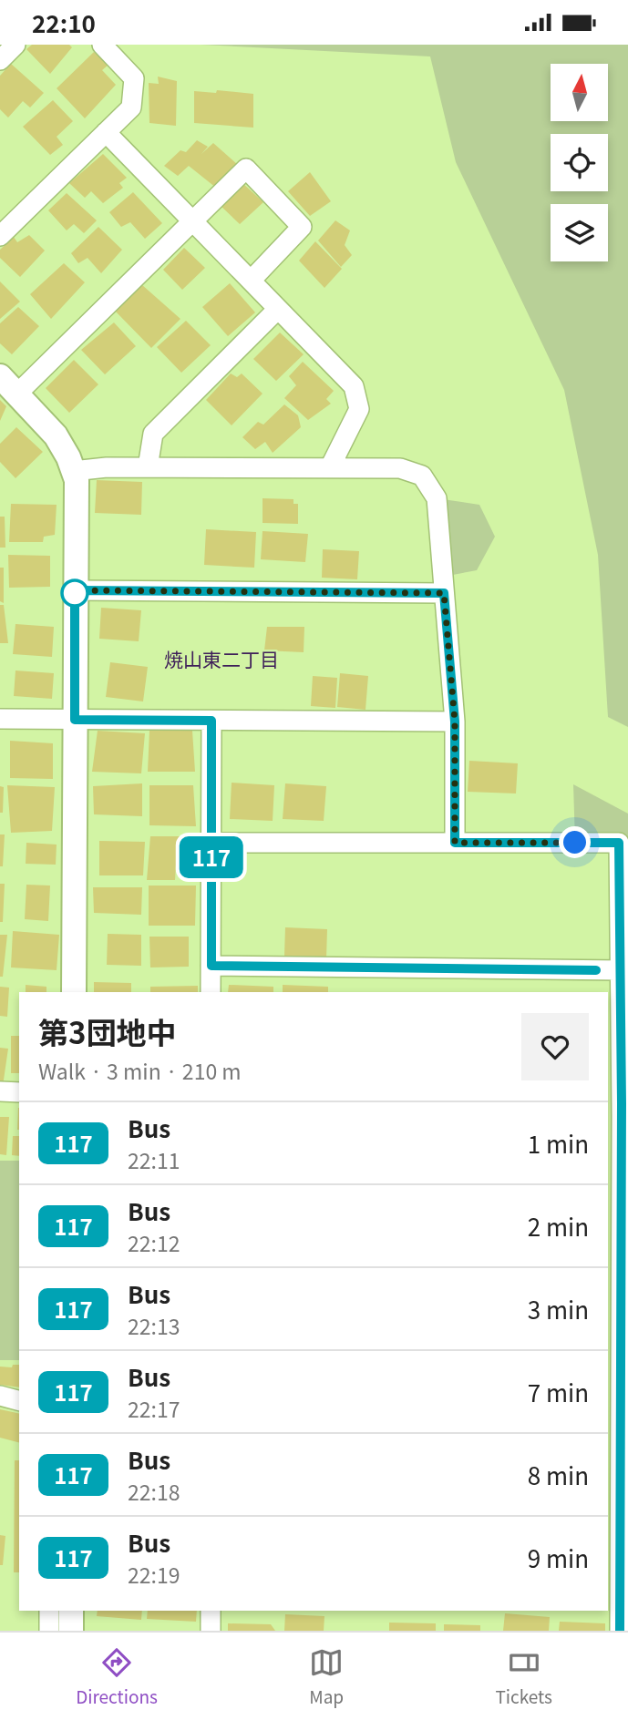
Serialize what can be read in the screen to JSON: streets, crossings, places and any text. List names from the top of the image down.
{
  "districts": ["焼山東二丁目"],
  "lines": ["bus line 117"],
  "north": "top",
  "page": {
    "status": "22:10",
    "on_map": "117",
    "heading": ["第3団地中", "Walk · 3 min · 210 m"],
    "list": [
      {
        "mark": "117",
        "name": "Bus",
        "note": "22:11",
        "value": "1 min"
      },
      {
        "mark": "117",
        "name": "Bus",
        "note": "22:12",
        "value": "2 min"
      },
      {
        "mark": "117",
        "name": "Bus",
        "note": "22:13",
        "value": "3 min"
      },
      {
        "mark": "117",
        "name": "Bus",
        "note": "22:17",
        "value": "7 min"
      },
      {
        "mark": "117",
        "name": "Bus",
        "note": "22:18",
        "value": "8 min"
      },
      {
        "mark": "117",
        "name": "Bus",
        "note": "22:19",
        "value": "9 min"
      }
    ],
    "tabs": ["Directions", "Map", "Tickets"]
  }
}
